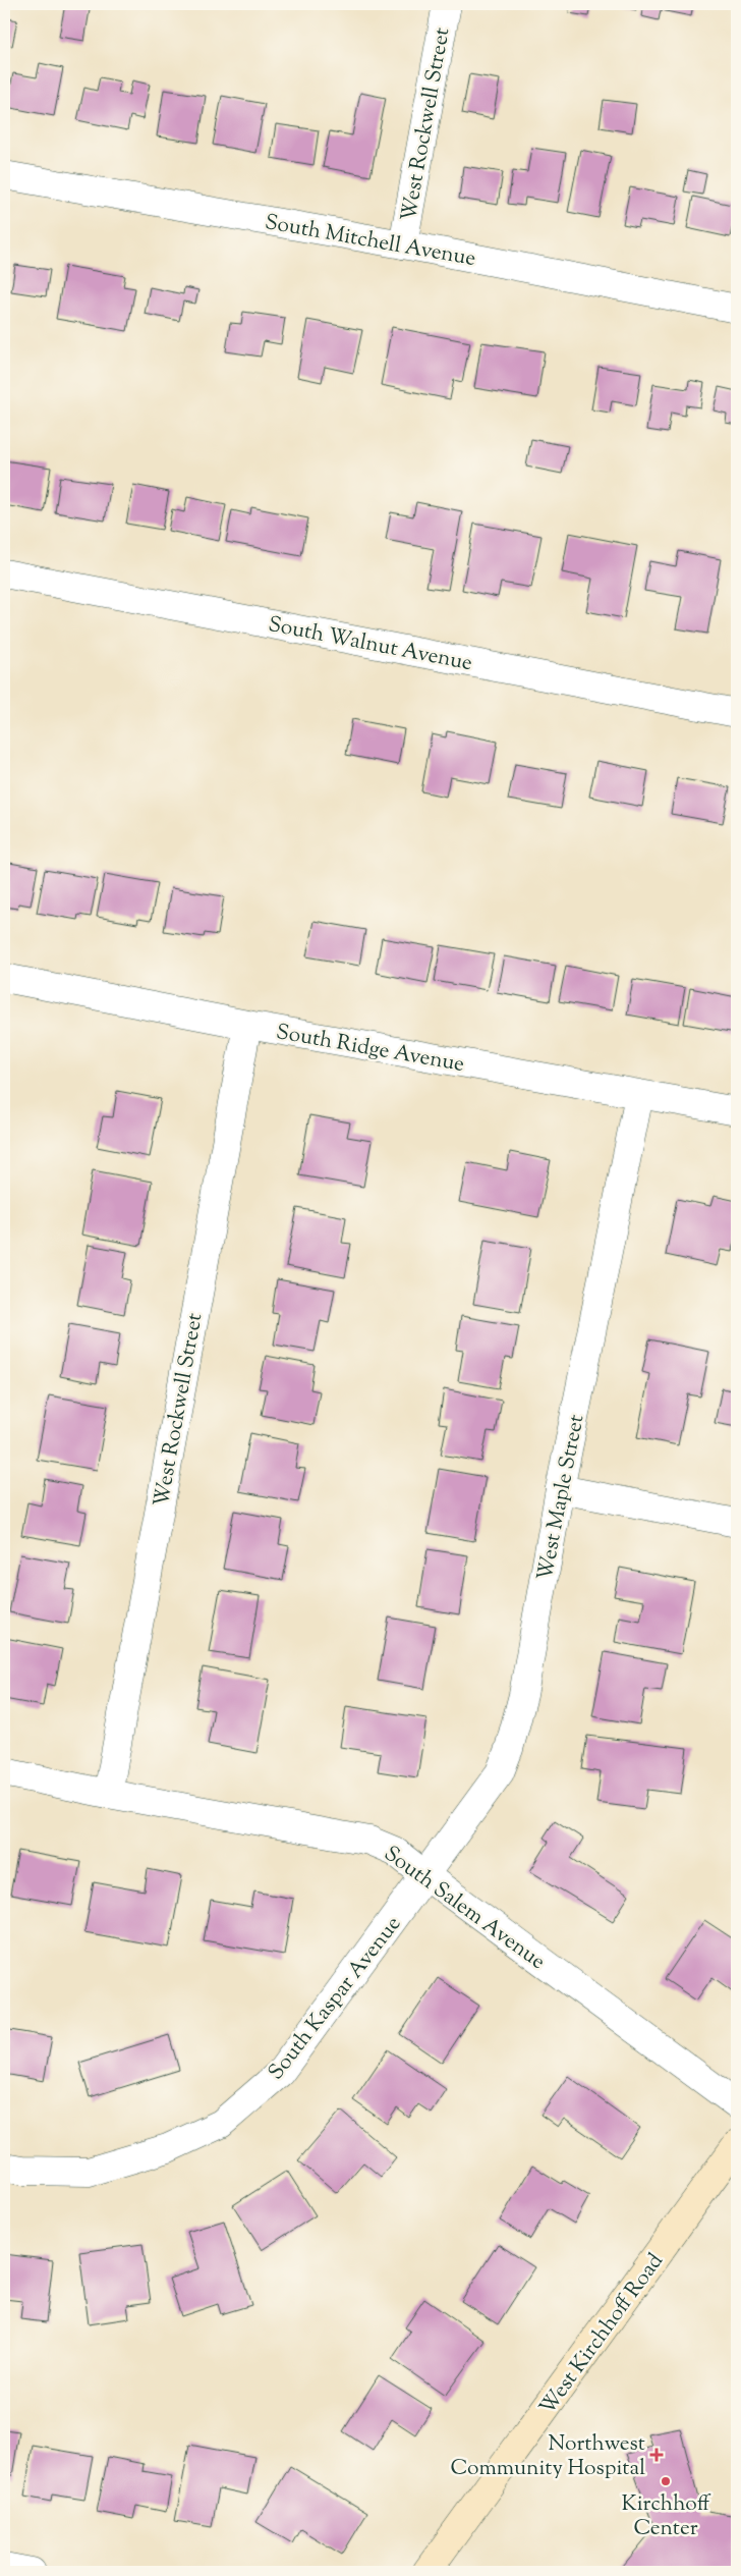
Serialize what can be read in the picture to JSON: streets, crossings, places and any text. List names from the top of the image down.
{
  "streets": {
    "main road": ["West Kirchhoff Road"],
    "street": [
      "West Rockwell Street",
      "South Mitchell Avenue",
      "South Walnut Avenue",
      "South Ridge Avenue",
      "West Maple Street",
      "South Salem Avenue",
      "South Kaspar Avenue"
    ]
  },
  "crossings": [
    ["West Rockwell Street", "South Mitchell Avenue"],
    ["West Rockwell Street", "South Ridge Avenue"],
    ["West Rockwell Street", "South Salem Avenue"],
    ["South Ridge Avenue", "West Maple Street"],
    ["West Maple Street", "South Salem Avenue"],
    ["West Maple Street", "South Kaspar Avenue"],
    ["South Salem Avenue", "South Kaspar Avenue"]
  ],
  "places": {
    "health": ["Northwest Community Hospital"],
    "other": ["Kirchhoff Center"]
  }
}
